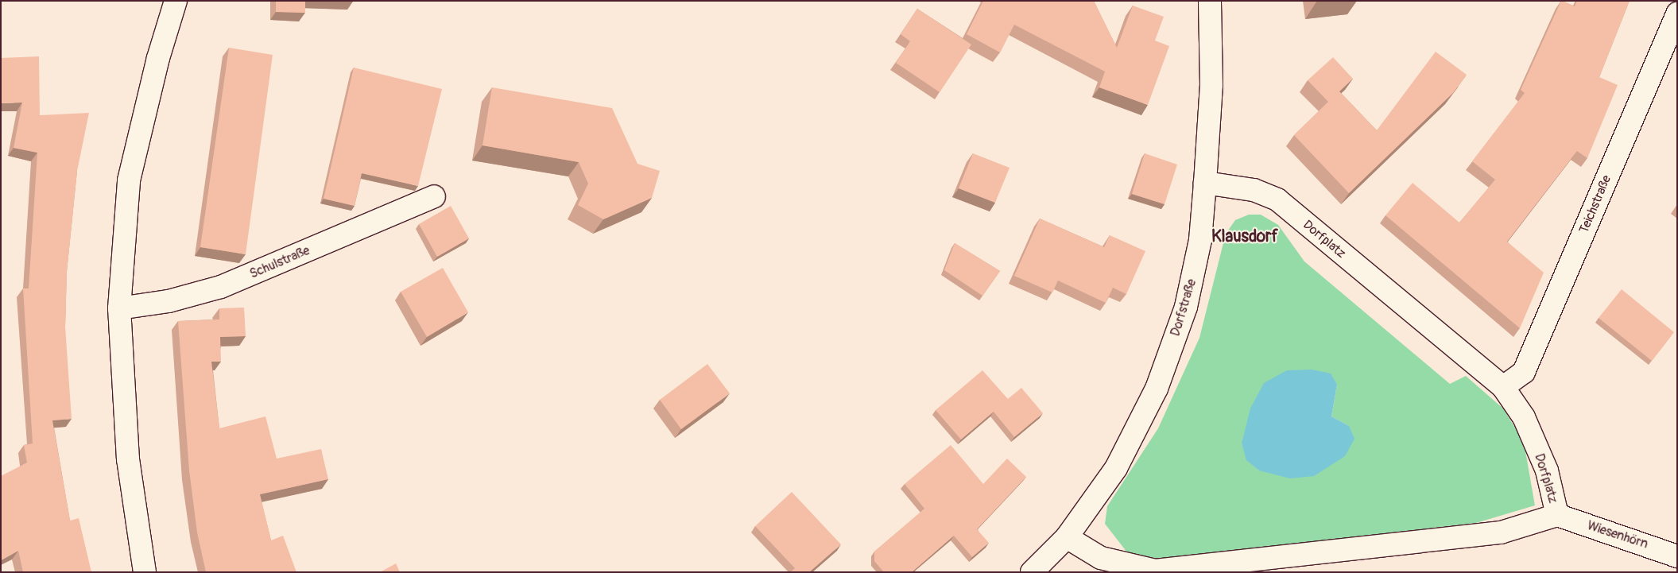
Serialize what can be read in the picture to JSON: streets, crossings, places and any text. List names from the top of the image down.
{
  "streets": {
    "street": [
      "Teichstraße",
      "Dorfplatz",
      "Schulstraße",
      "Dorfstraße",
      "Wiesenhörn"
    ]
  },
  "crossings": [
    ["Teichstraße", "Dorfplatz"],
    ["Dorfplatz", "Dorfstraße"],
    ["Dorfplatz", "Wiesenhörn"]
  ],
  "districts": ["Klausdorf"]
}
